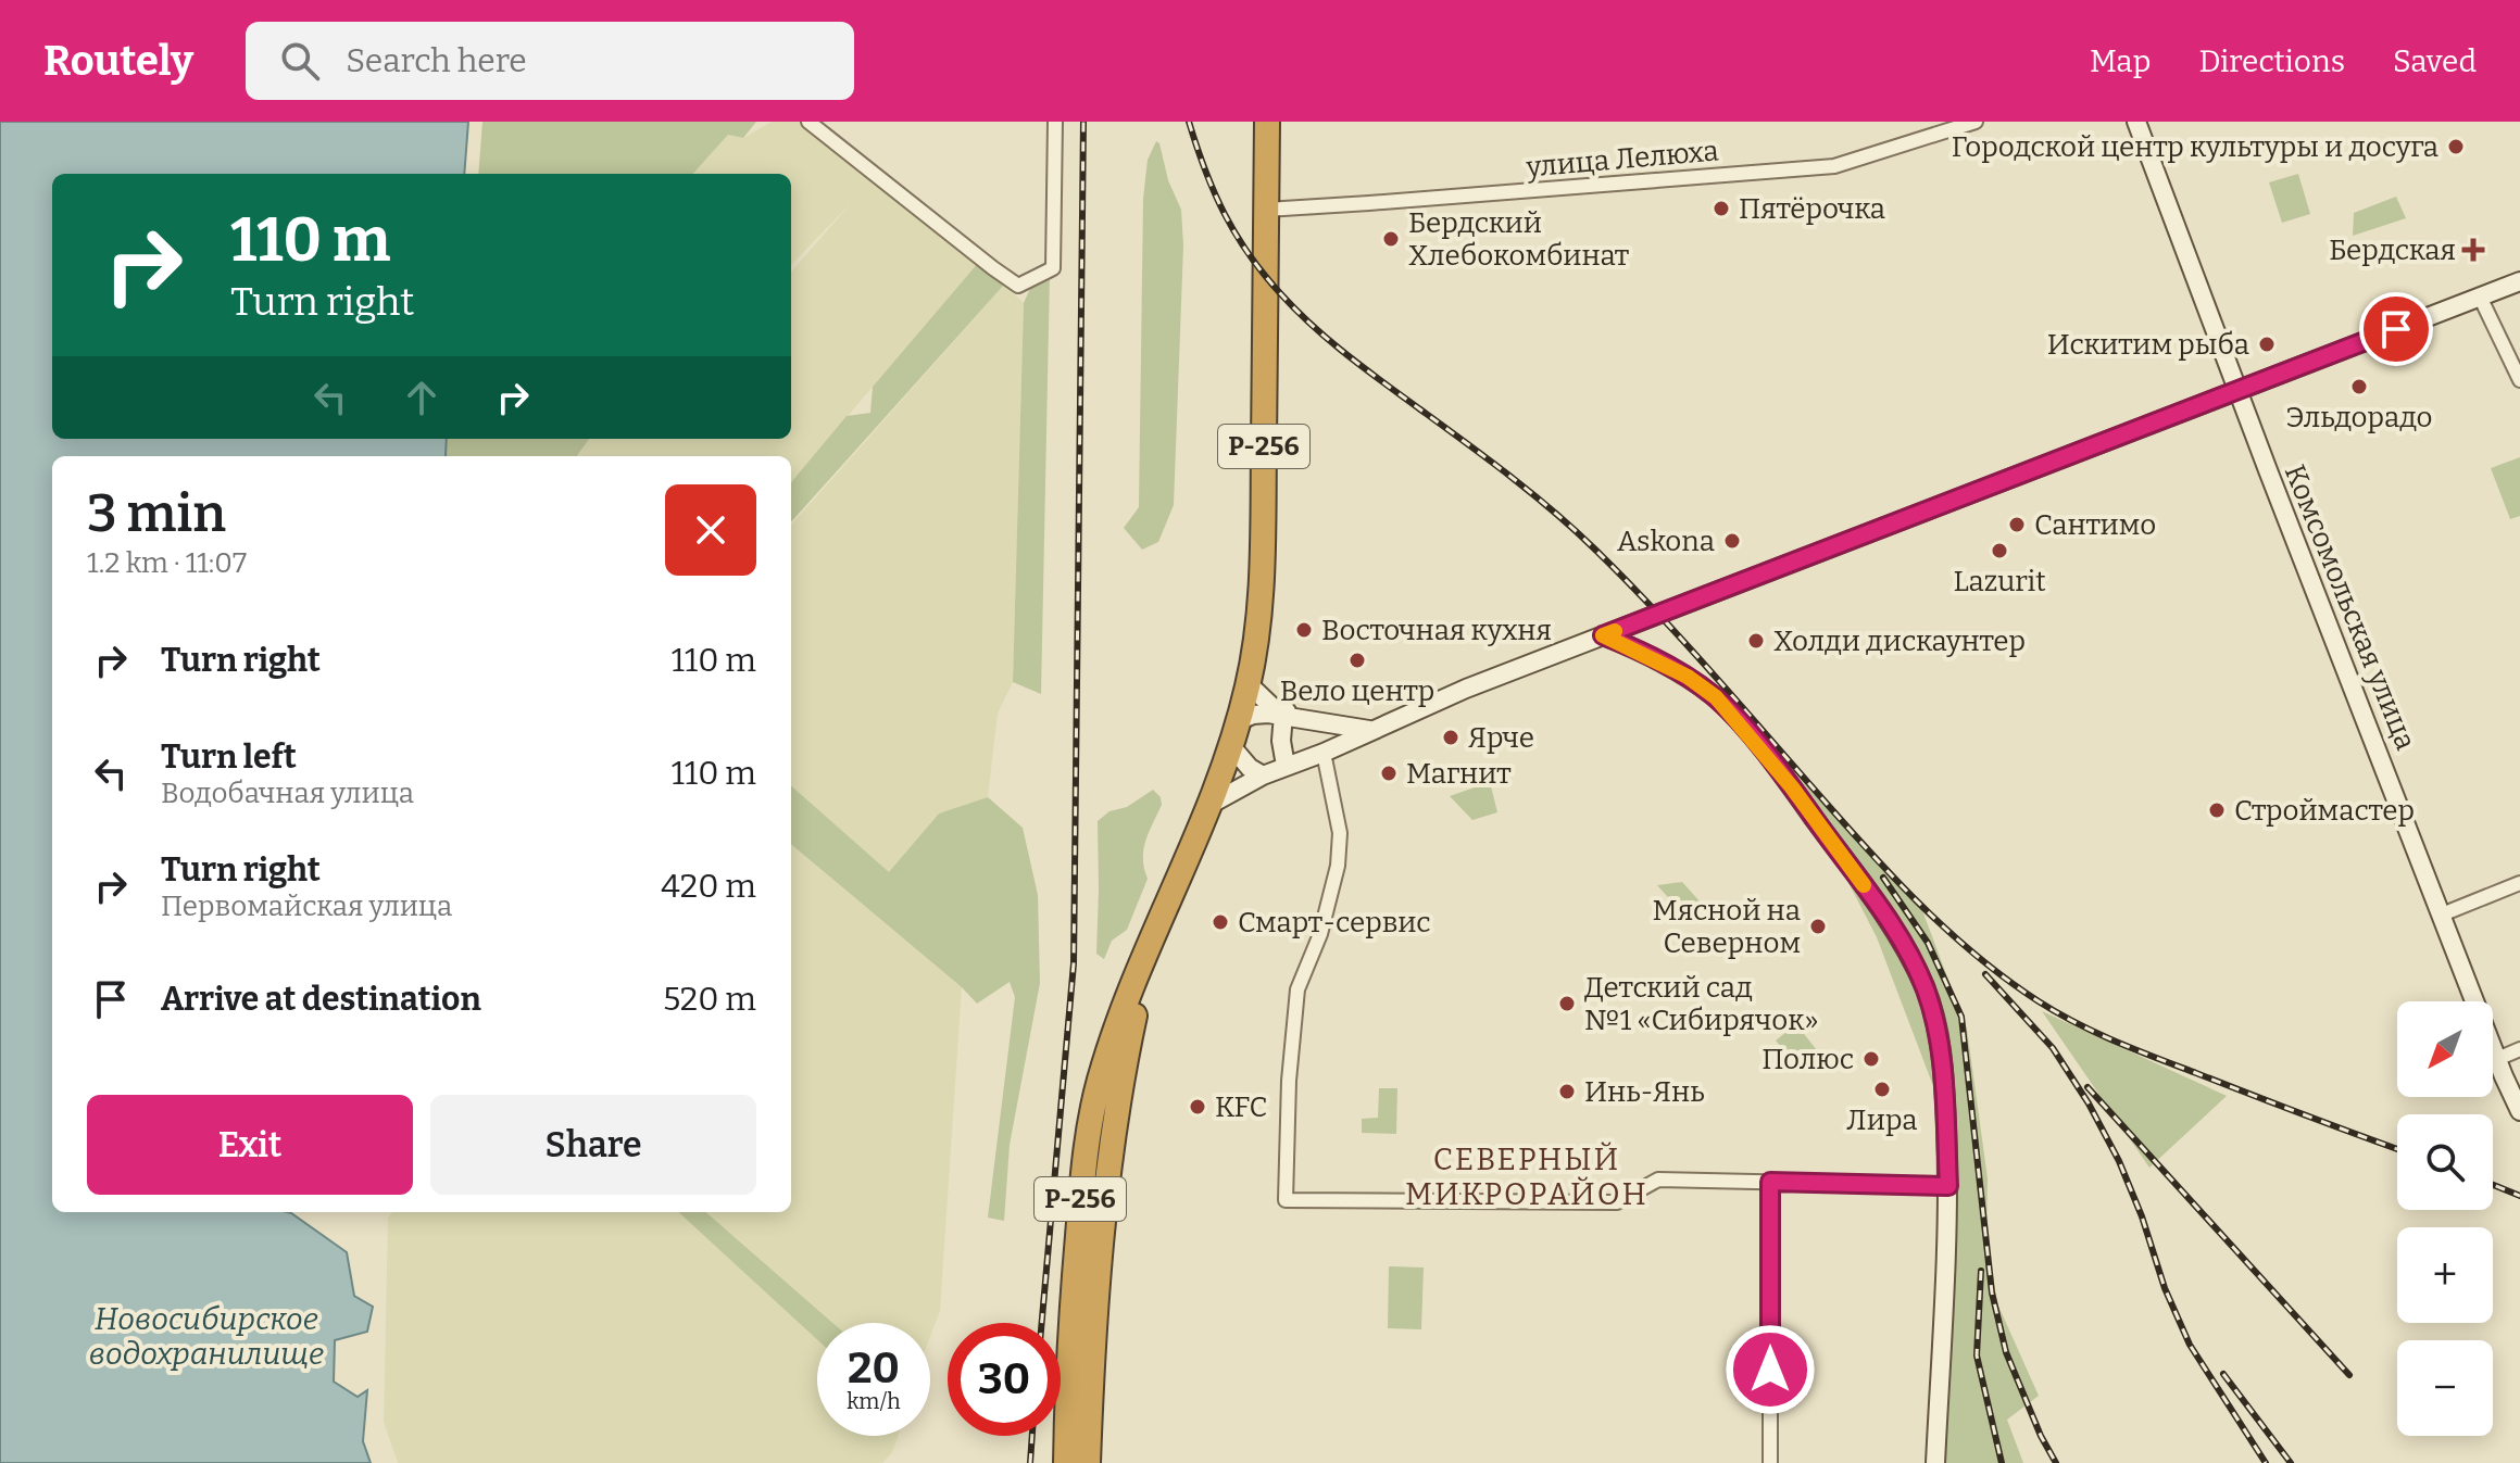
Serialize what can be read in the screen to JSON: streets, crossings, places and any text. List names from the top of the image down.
{
  "streets": {
    "highway": ["Р-256"],
    "street": ["улица Лелюха", "Комсомольская улица"]
  },
  "crossings": [
    ["улица Лелюха", "Р-256"]
  ],
  "districts": ["СЕВЕРНЫЙ МИКРОРАЙОН"],
  "water": ["Новосибирское водохранилище"],
  "places": {
    "other": [
      "Городской центр культуры и досуга",
      "Пятёрочка",
      "Бердский Хлебокомбинат",
      "Искитим рыба",
      "Эльдорадо",
      "Сантимо",
      "Askona",
      "Lazurit",
      "Восточная кухня",
      "Холди дискаунтер",
      "Вело центр",
      "Ярче",
      "Магнит",
      "Строймастер",
      "Смарт-сервис",
      "Мясной на Северном",
      "Детский сад №1 «Сибирячок»",
      "Полюс",
      "Лира",
      "Инь-Янь",
      "KFC"
    ],
    "health": ["Бердская"]
  },
  "north": "bottom left",
  "page": {
    "header": "Routely",
    "search": "Search here",
    "nav": ["Map", "Directions", "Saved"],
    "turn": ["110 m", "Turn right"],
    "heading": ["3 min", "1.2 km · 11:07"],
    "list": [
      {
        "name": "Turn right",
        "value": "110 m"
      },
      {
        "name": "Turn left",
        "note": "Водобачная улица",
        "value": "110 m"
      },
      {
        "name": "Turn right",
        "note": "Первомайская улица",
        "value": "420 m"
      },
      {
        "name": "Arrive at destination",
        "value": "520 m"
      }
    ],
    "map_buttons": ["+", "−"],
    "buttons": ["Exit", "Share"],
    "speed": "20 km/h",
    "limit": "30"
  }
}
